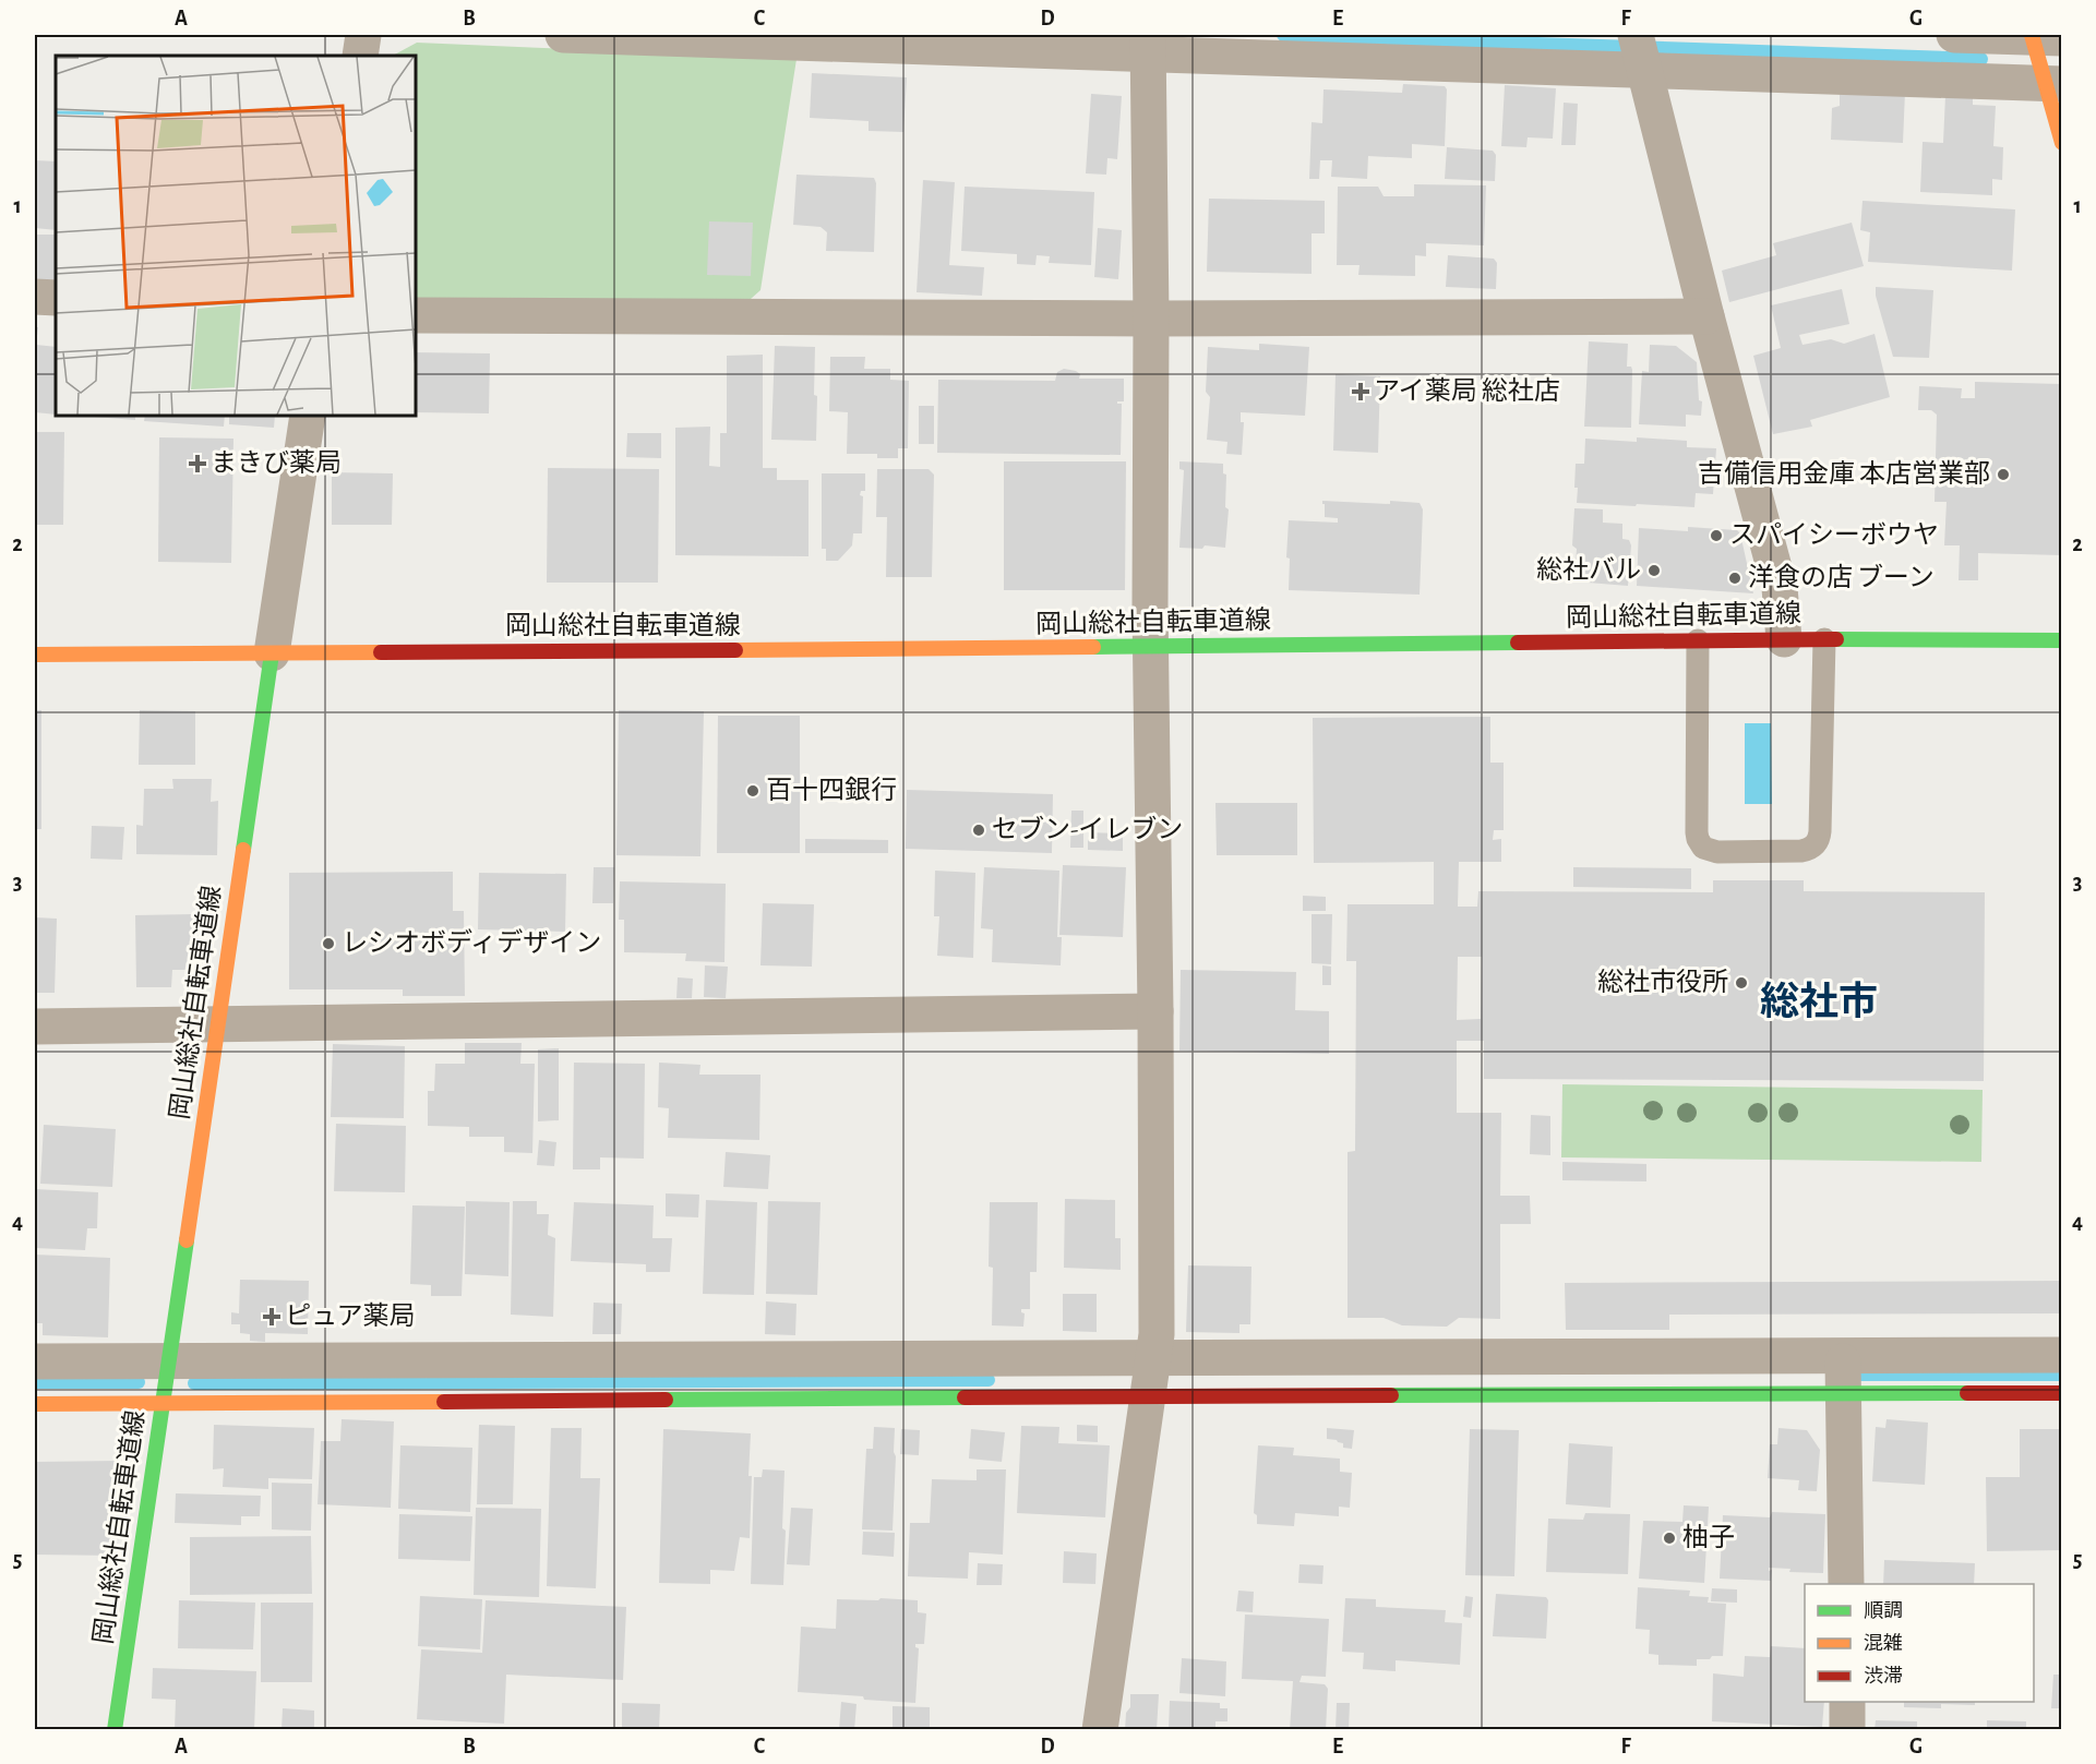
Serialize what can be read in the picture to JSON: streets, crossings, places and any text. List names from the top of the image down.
{
  "streets": {
    "main road": ["岡山総社自転車道線"]
  },
  "districts": ["総社市"],
  "places": {
    "health": ["アイ薬局 総社店", "まきび薬局", "ピュア薬局"],
    "other": [
      "吉備信用金庫 本店営業部",
      "スパイシーボウヤ",
      "総社バル",
      "洋食の店 ブーン",
      "百十四銀行",
      "セブン-イレブン",
      "レシオボディデザイン",
      "総社市役所",
      "柚子"
    ]
  },
  "legend": ["順調", "混雑", "渋滞"],
  "grid": {
    "columns": [
      "A",
      "B",
      "C",
      "D",
      "E",
      "F",
      "G"
    ],
    "rows": [
      "1",
      "2",
      "3",
      "4",
      "5"
    ]
  }
}
